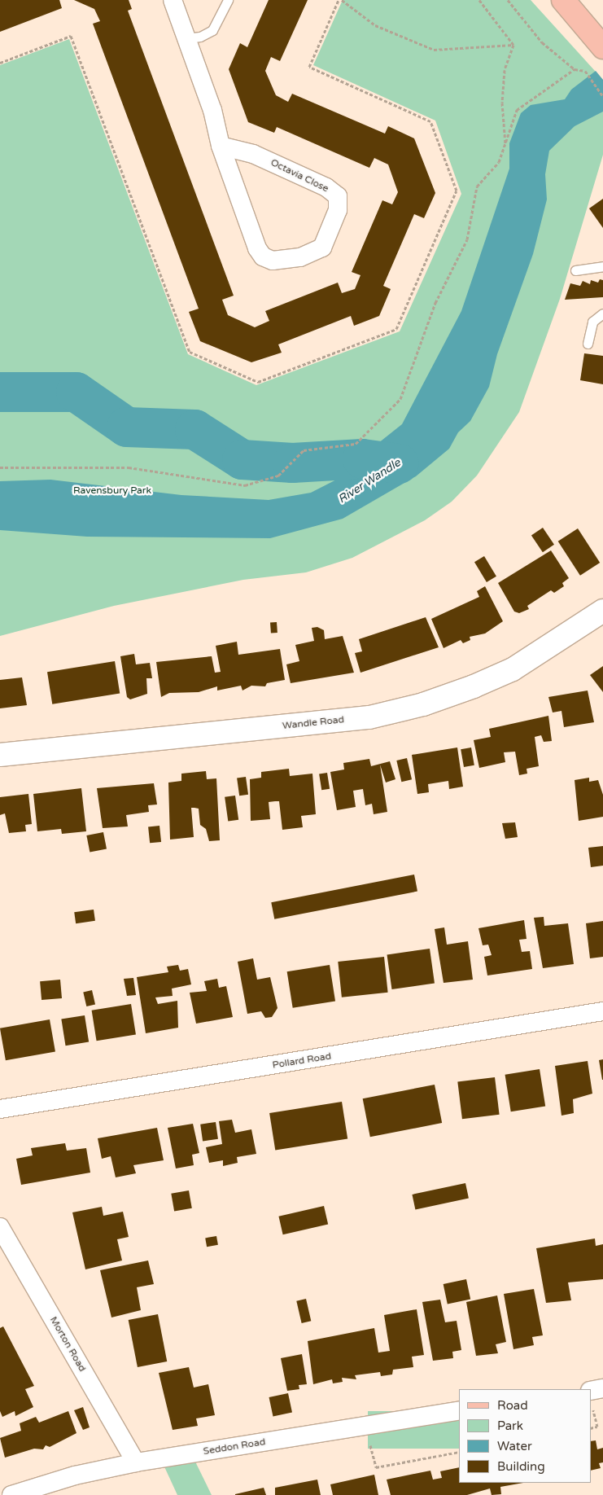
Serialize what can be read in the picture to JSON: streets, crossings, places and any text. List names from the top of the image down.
{
  "streets": {
    "street": [
      "Octavia Close",
      "Wandle Road",
      "Pollard Road",
      "Morton Road",
      "Seddon Road"
    ]
  },
  "crossings": [
    ["Morton Road", "Seddon Road"]
  ],
  "water": ["River Wandle"],
  "parks": ["Ravensbury Park"],
  "legend": [
    "Road",
    "Park",
    "Water",
    "Building"
  ]
}
